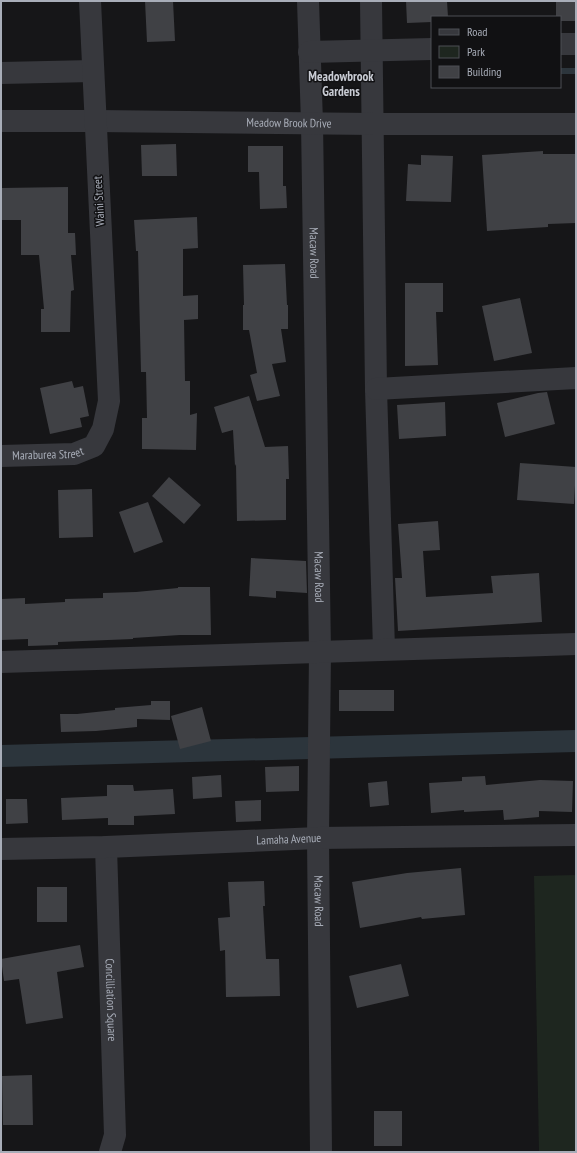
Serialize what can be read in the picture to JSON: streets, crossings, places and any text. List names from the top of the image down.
{
  "streets": {
    "street": [
      "Meadow Brook Drive",
      "Waini Street",
      "Macaw Road",
      "Maraburea Street",
      "Lamaha Avenue",
      "Concilliation Square"
    ]
  },
  "crossings": [
    ["Meadow Brook Drive", "Waini Street"],
    ["Meadow Brook Drive", "Macaw Road"],
    ["Waini Street", "Maraburea Street"],
    ["Macaw Road", "Lamaha Avenue"],
    ["Lamaha Avenue", "Concilliation Square"]
  ],
  "districts": ["Meadowbrook Gardens"],
  "legend": ["Road", "Park", "Building"]
}
